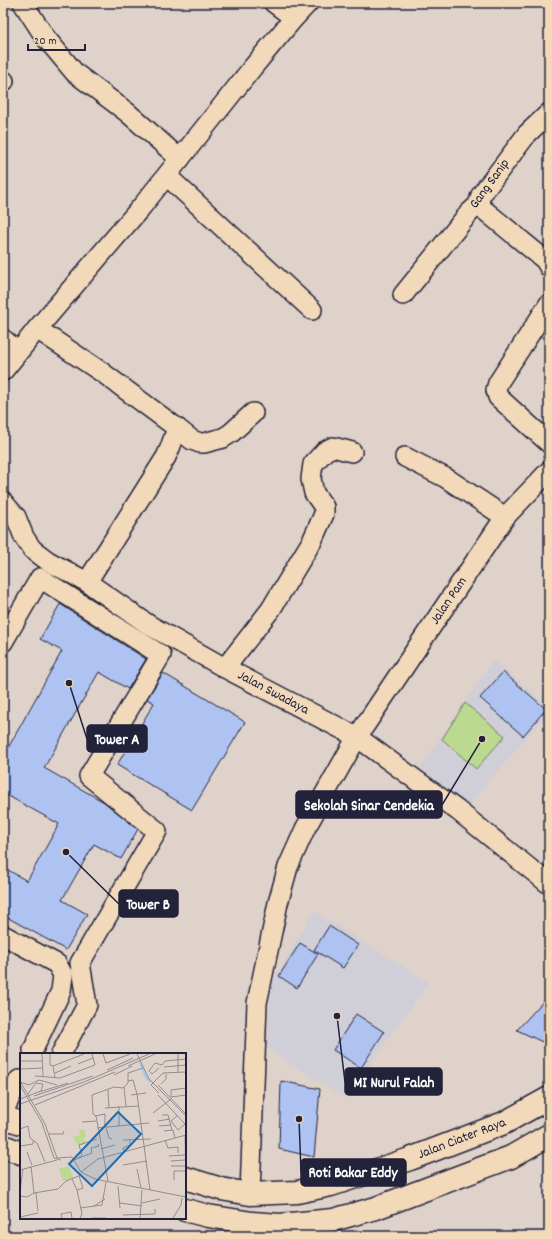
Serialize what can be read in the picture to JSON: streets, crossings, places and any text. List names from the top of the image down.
{
  "streets": {
    "main road": ["Jalan Ciater Raya"],
    "street": ["Gang Sanip", "Jalan Pam", "Jalan Swadaya"]
  },
  "crossings": [
    ["Jalan Pam", "Jalan Swadaya"],
    ["Jalan Pam", "Jalan Ciater Raya"]
  ],
  "places": [
    "Tower A",
    "Sekolah Sinar Cendekia",
    "Tower B",
    "MI Nurul Falah",
    "Roti Bakar Eddy"
  ],
  "scale_bar": "20 m"
}
